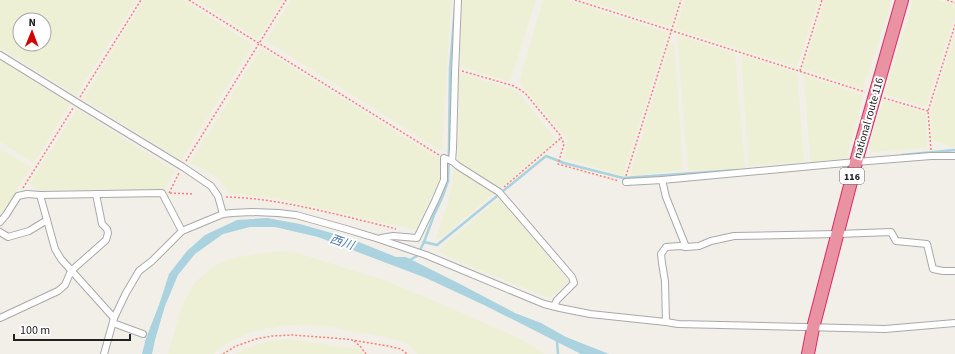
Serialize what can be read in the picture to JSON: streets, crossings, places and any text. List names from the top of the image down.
{
  "streets": {
    "highway": ["national route 116", "116"]
  },
  "water": ["西川"],
  "scale_bar": "100 m",
  "north": "top"
}
